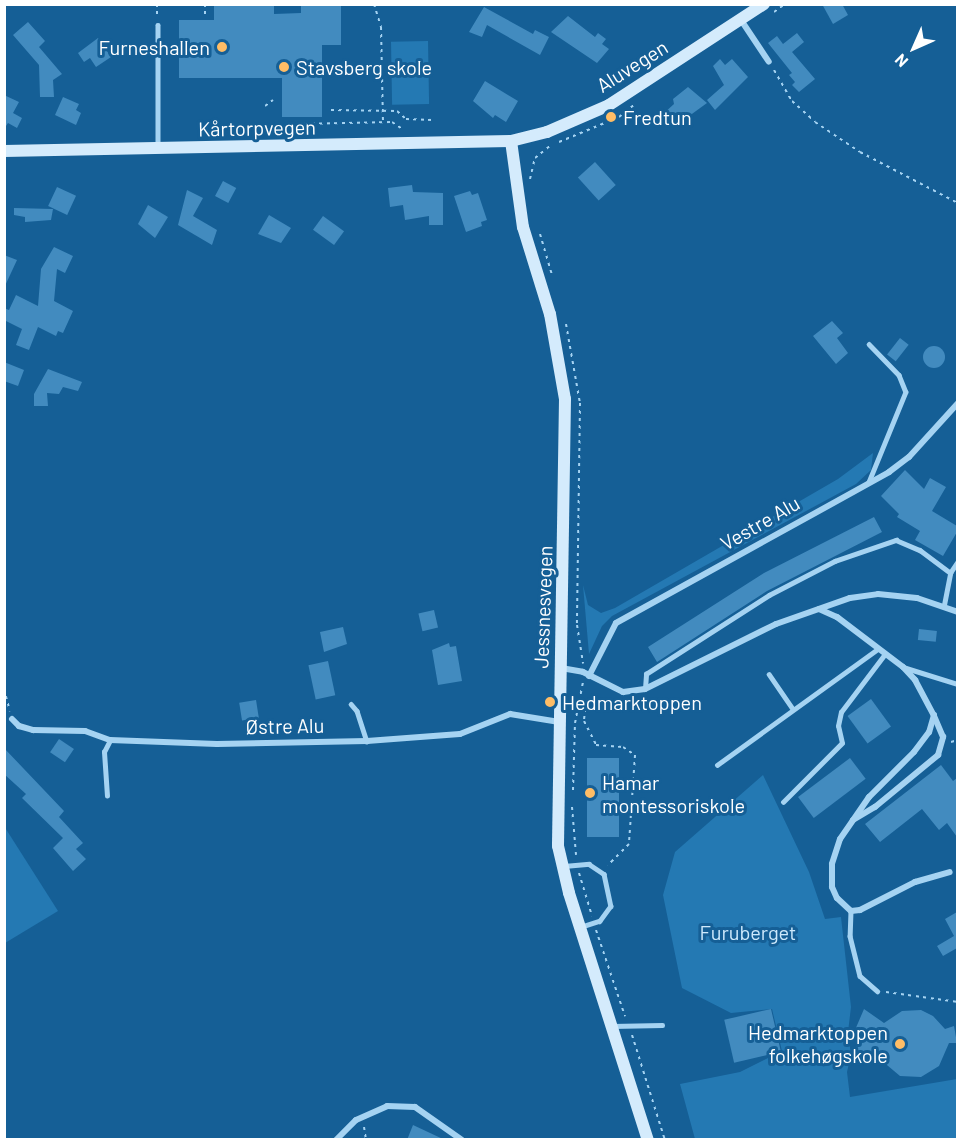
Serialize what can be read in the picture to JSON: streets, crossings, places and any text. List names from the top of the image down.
{
  "streets": {
    "main road": ["Aluvegen", "Kårtorpvegen", "Jessnesvegen"],
    "street": ["Vestre Alu", "Østre Alu"]
  },
  "crossings": [
    ["Aluvegen", "Kårtorpvegen"],
    ["Aluvegen", "Jessnesvegen"],
    ["Kårtorpvegen", "Jessnesvegen"],
    ["Jessnesvegen", "Østre Alu"]
  ],
  "parks": ["Furuberget"],
  "places": [
    "Furneshallen",
    "Stavsberg skole",
    "Fredtun",
    "Hedmarktoppen",
    "Hamar montessoriskole",
    "Hedmarktoppen folkehøgskole"
  ],
  "north": "bottom left"
}
